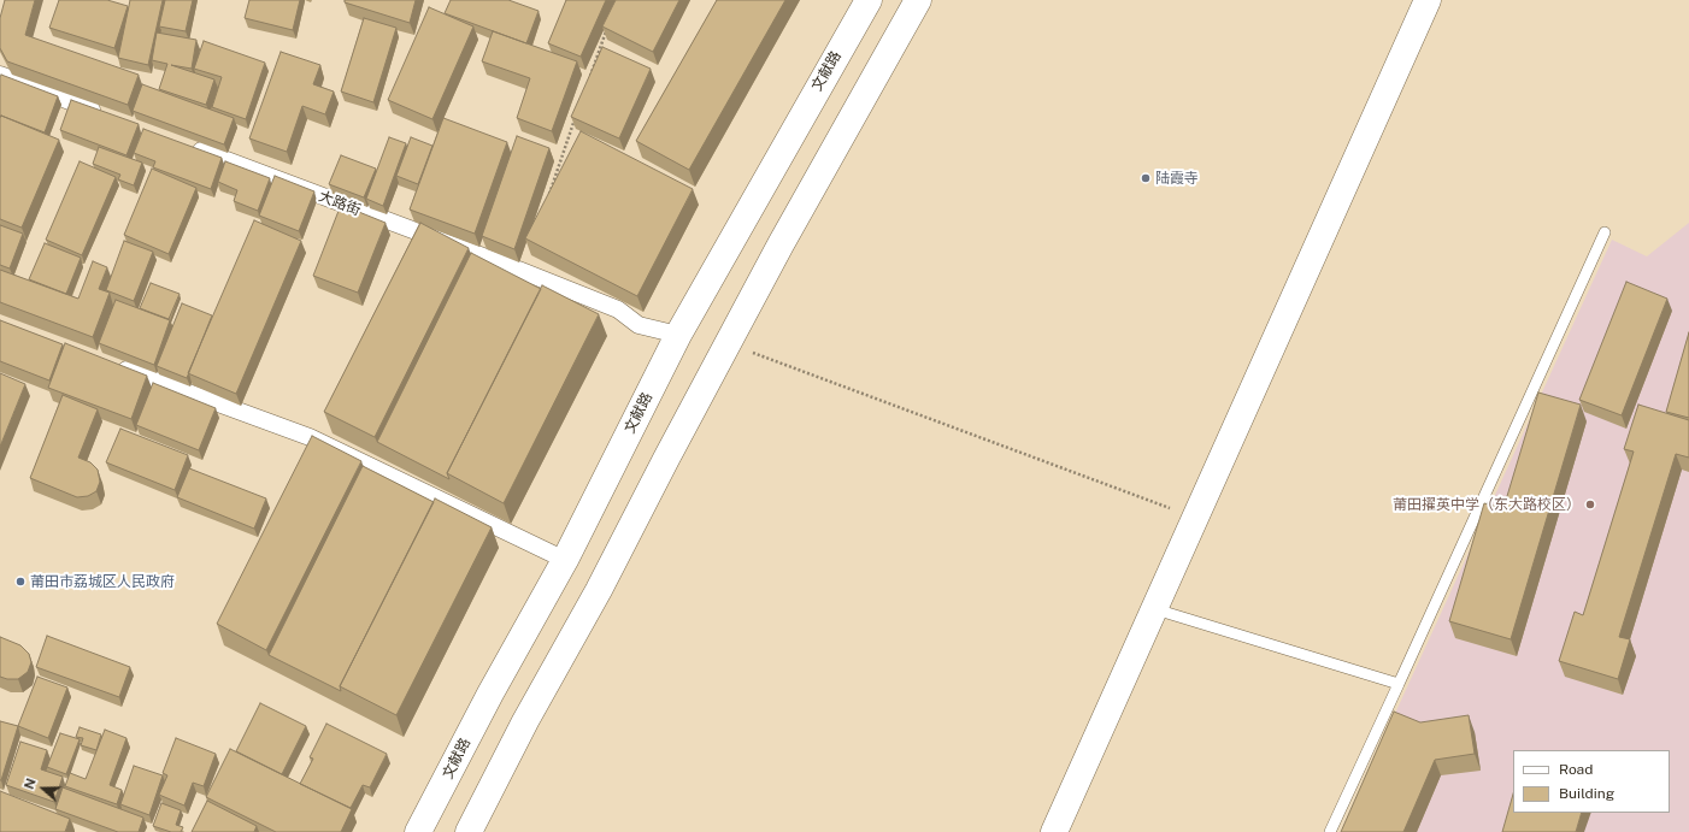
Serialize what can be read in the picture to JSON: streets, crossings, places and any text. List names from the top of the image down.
{
  "streets": {
    "main road": ["文献路"],
    "street": ["大路街"]
  },
  "crossings": [
    ["文献路", "大路街"]
  ],
  "places": ["陆霞寺", "莆田擢英中学（东大路校区）", "莆田市荔城区人民政府"],
  "legend": ["Road", "Building"],
  "north": "left"
}
